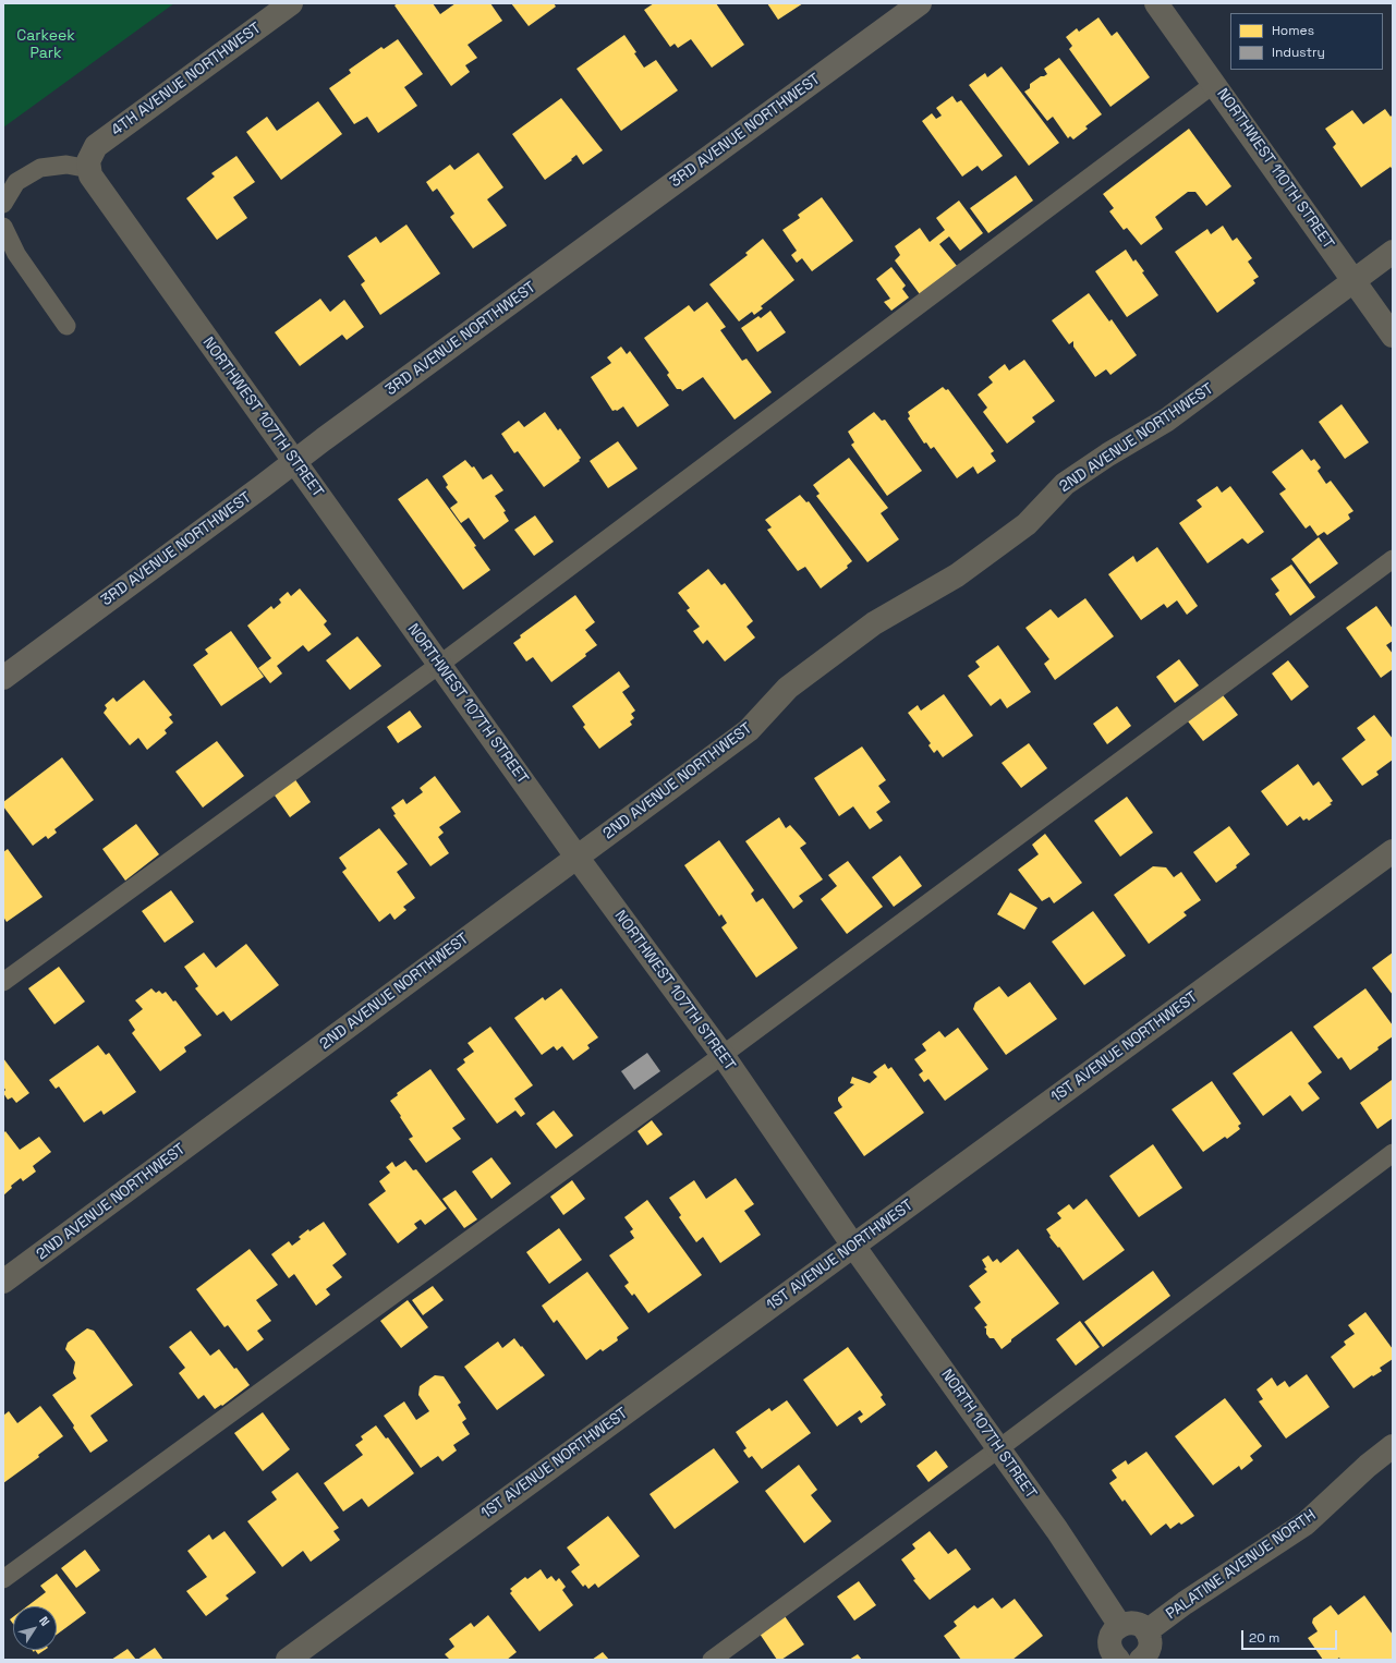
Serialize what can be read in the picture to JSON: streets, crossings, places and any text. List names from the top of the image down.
{
  "streets": {
    "street": [
      "4TH AVENUE NORTHWEST",
      "3RD AVENUE NORTHWEST",
      "NORTHWEST 110TH STREET",
      "NORTHWEST 107TH STREET",
      "2ND AVENUE NORTHWEST",
      "1ST AVENUE NORTHWEST",
      "NORTH 107TH STREET",
      "PALATINE AVENUE NORTH"
    ]
  },
  "crossings": [
    ["4TH AVENUE NORTHWEST", "NORTHWEST 107TH STREET"],
    ["3RD AVENUE NORTHWEST", "NORTHWEST 107TH STREET"],
    ["NORTHWEST 110TH STREET", "2ND AVENUE NORTHWEST"],
    ["NORTHWEST 107TH STREET", "2ND AVENUE NORTHWEST"],
    ["NORTHWEST 107TH STREET", "1ST AVENUE NORTHWEST"],
    ["NORTHWEST 107TH STREET", "NORTH 107TH STREET"],
    ["1ST AVENUE NORTHWEST", "NORTH 107TH STREET"]
  ],
  "parks": ["Carkeek Park"],
  "legend": ["Homes", "Industry"],
  "scale_bar": "20 m",
  "north": "top right"
}
